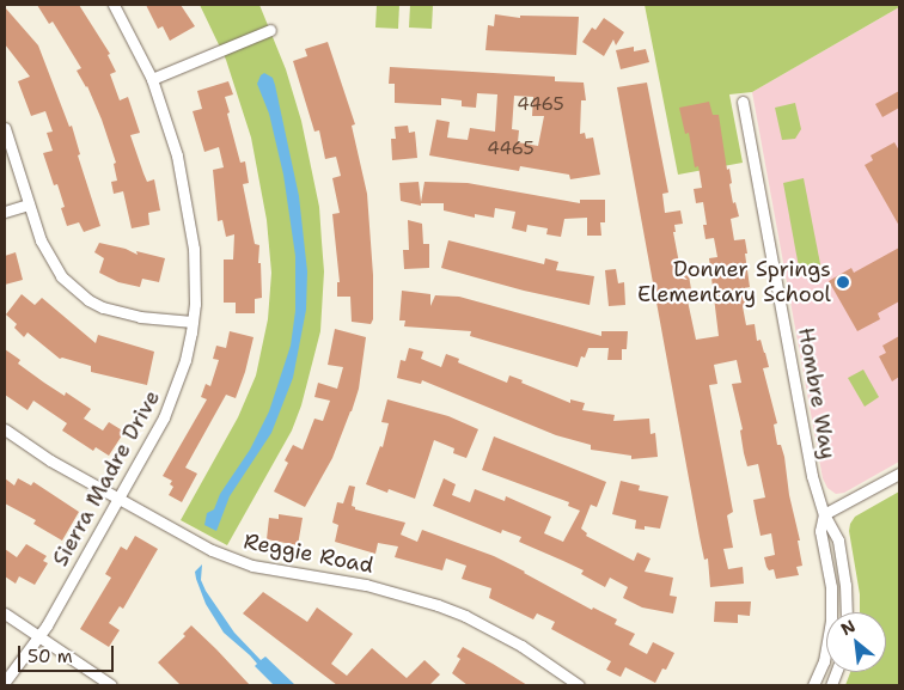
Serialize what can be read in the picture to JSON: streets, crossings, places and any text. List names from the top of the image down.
{
  "streets": {
    "street": ["Hombre Way", "Sierra Madre Drive", "Reggie Road"]
  },
  "crossings": [
    ["Sierra Madre Drive", "Reggie Road"]
  ],
  "places": ["Donner Springs Elementary School"],
  "house_numbers": ["4465", "4465"],
  "scale_bar": "50 m",
  "north": "top left"
}
